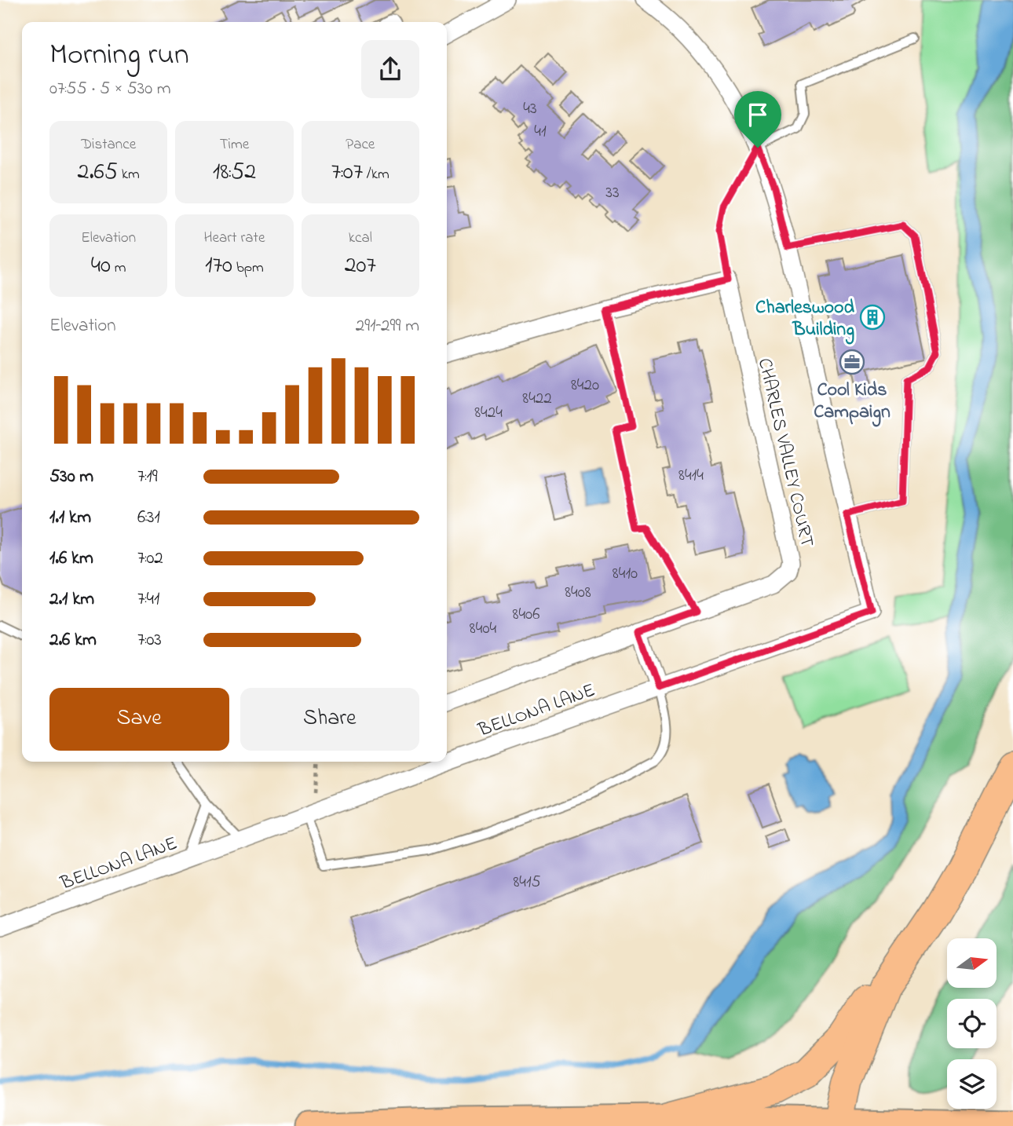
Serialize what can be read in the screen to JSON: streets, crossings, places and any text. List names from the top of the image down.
{
  "streets": {
    "street": ["CHARLES VALLEY COURT", "BELLONA LANE"]
  },
  "places": {
    "building": ["Charleswood Building"],
    "office": ["Cool Kids Campaign"]
  },
  "house_numbers": [
    "43",
    "41",
    "33",
    "8420",
    "8422",
    "8424",
    "8414",
    "8410",
    "8408",
    "8406",
    "8404",
    "8415"
  ],
  "north": "right",
  "page": {
    "heading": ["Morning run", "07:55 · 5 × 530 m"],
    "stats": [
      ["Distance", "2.65 km"],
      ["Time", "18:52"],
      ["Pace", "7:07 /km"],
      ["Elevation", "40 m"],
      ["Heart rate", "170 bpm"],
      ["kcal", "207"]
    ],
    "chart": ["Elevation", "291–299 m"],
    "list": [
      {
        "name": "530 m",
        "note": "7:19"
      },
      {
        "name": "1.1 km",
        "note": "6:31"
      },
      {
        "name": "1.6 km",
        "note": "7:02"
      },
      {
        "name": "2.1 km",
        "note": "7:41"
      },
      {
        "name": "2.6 km",
        "note": "7:03"
      }
    ],
    "buttons": ["Save", "Share"]
  }
}
